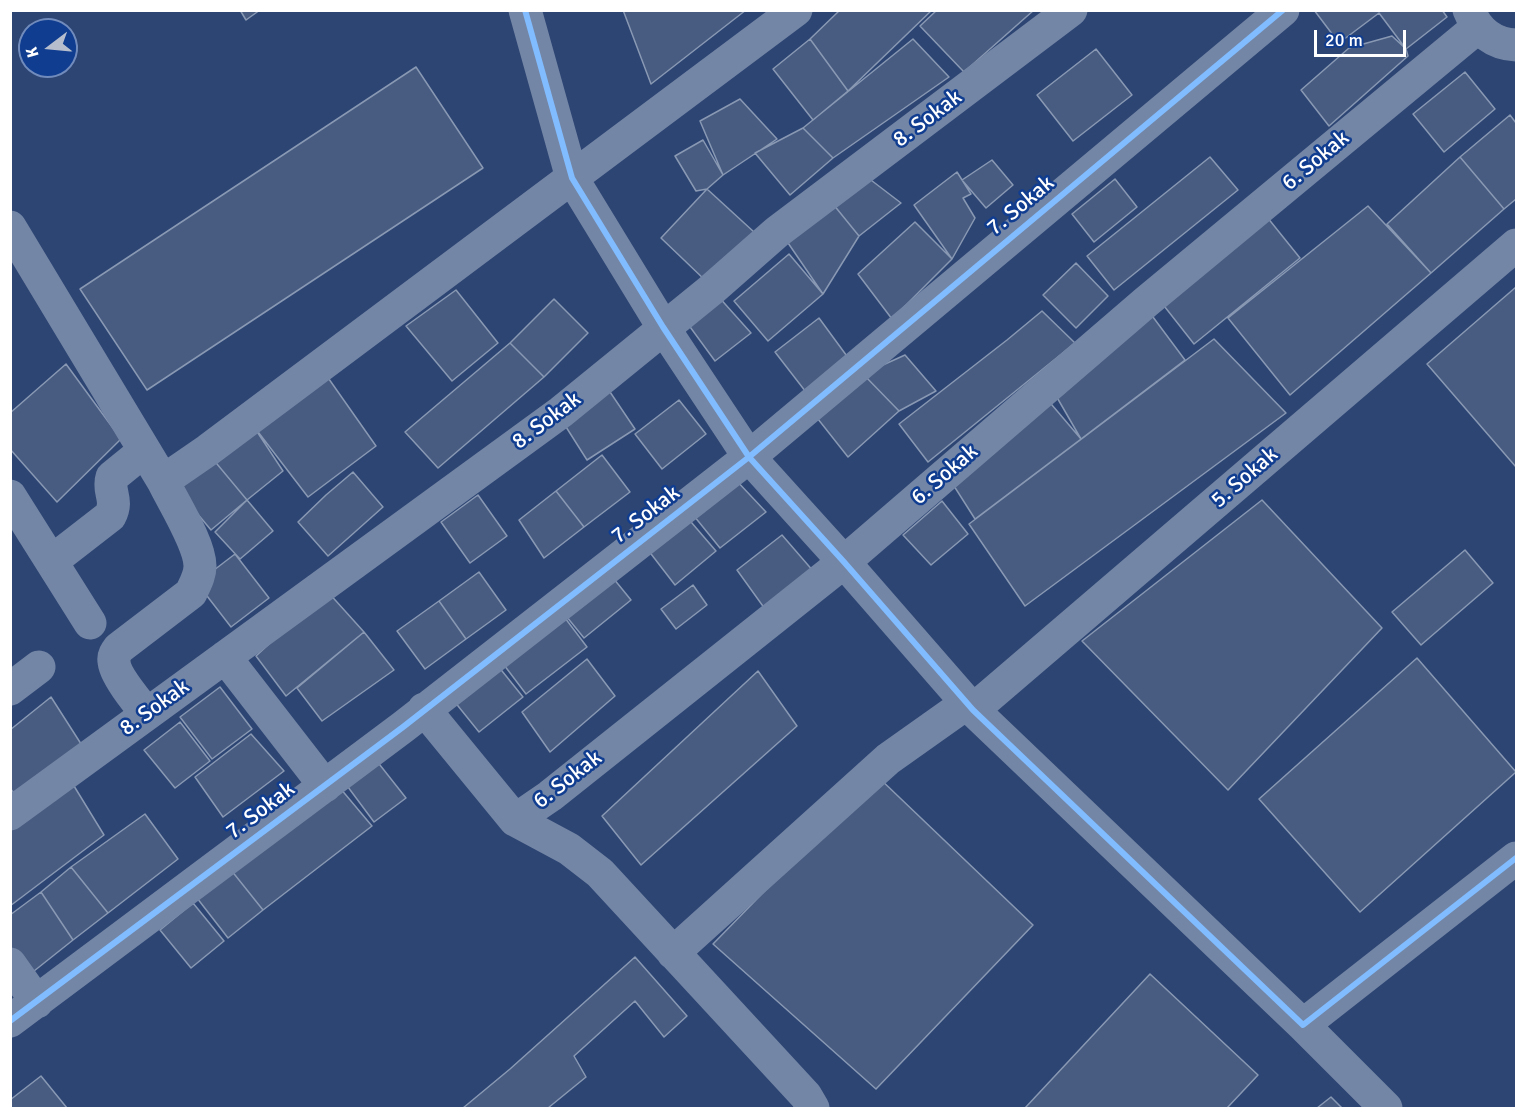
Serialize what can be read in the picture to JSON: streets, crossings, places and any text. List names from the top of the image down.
{
  "streets": {
    "street": [
      "8. Sokak",
      "6. Sokak",
      "7. Sokak",
      "5. Sokak"
    ]
  },
  "crossings": [
    ["6. Sokak", "7. Sokak"]
  ],
  "scale_bar": "20 m",
  "north": "left"
}
